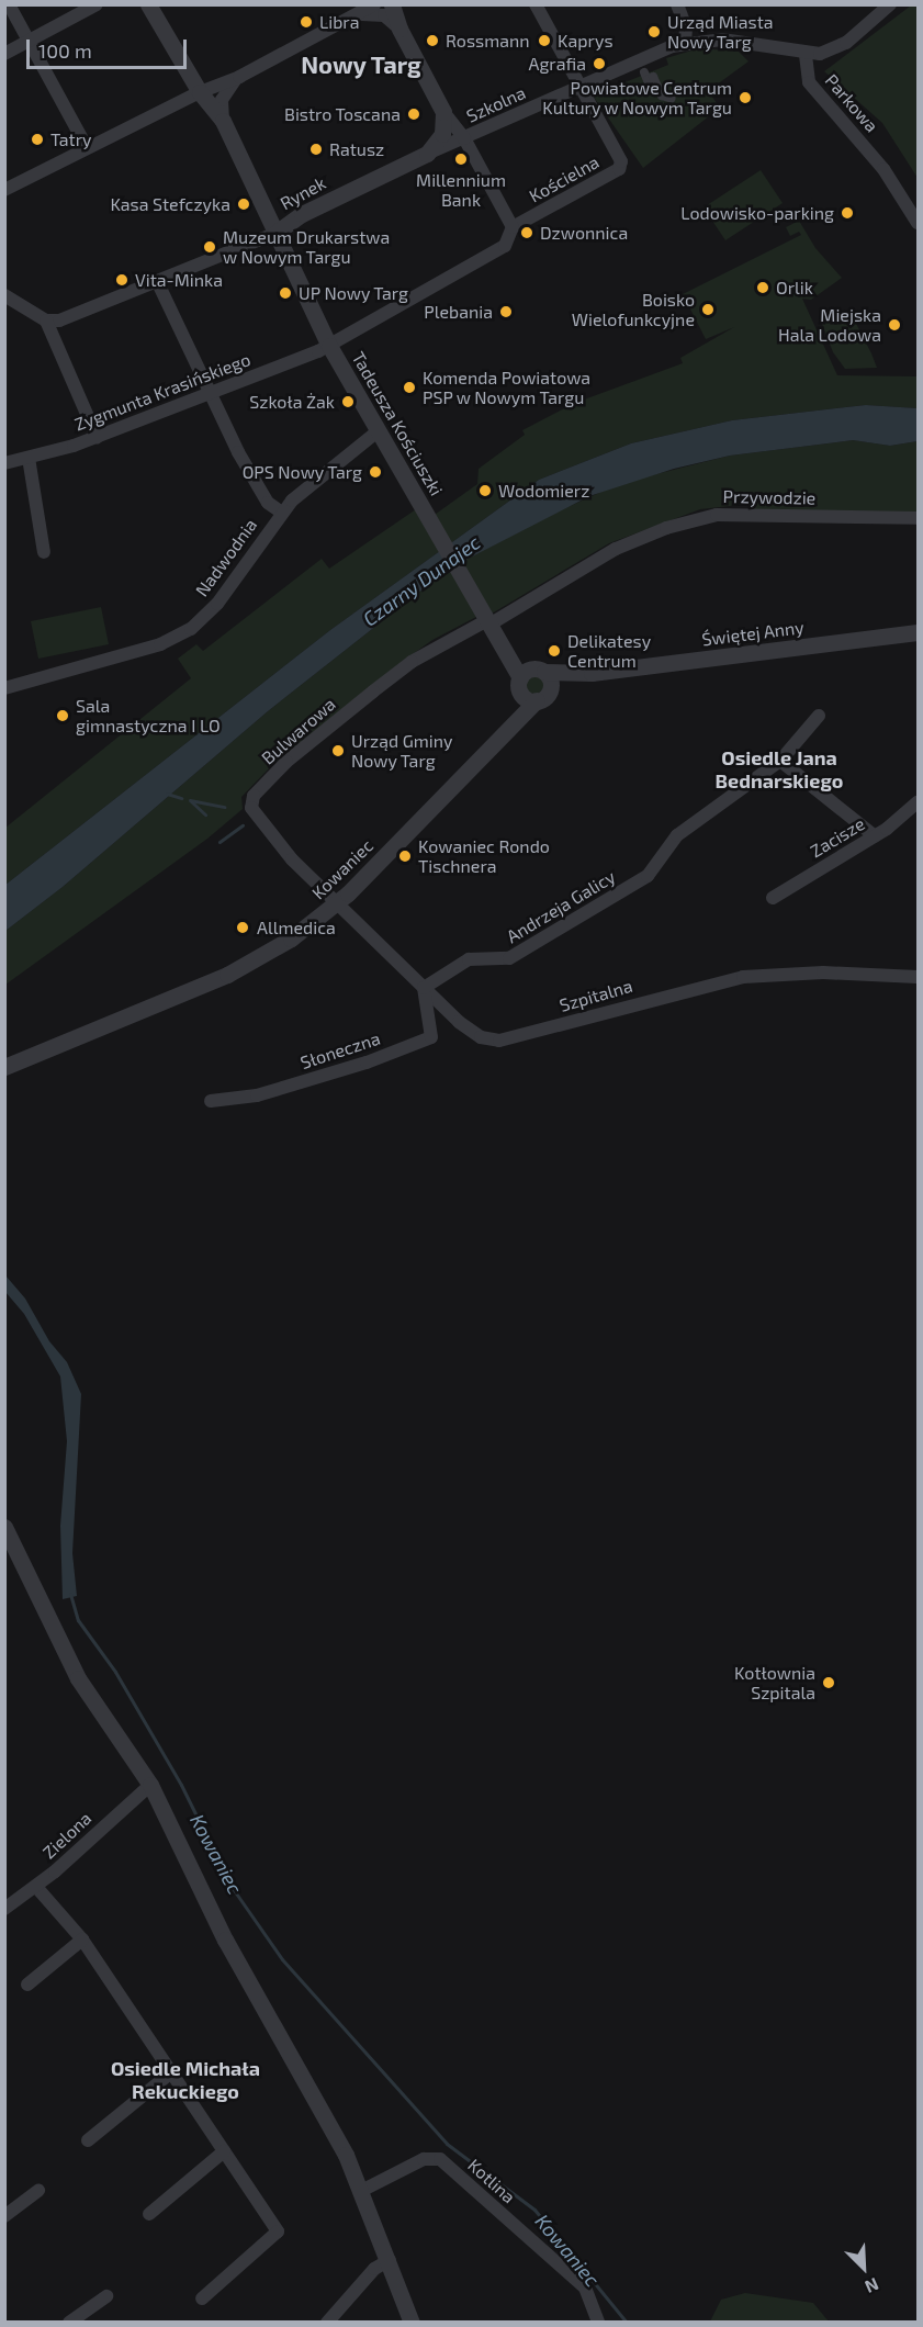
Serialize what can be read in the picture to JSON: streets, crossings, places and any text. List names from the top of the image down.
{
  "streets": {
    "street": [
      "Parkowa",
      "Szkolna",
      "Kościelna",
      "Rynek",
      "Zygmunta Krasińskiego",
      "Tadeusza Kościuszki",
      "Przywodzie",
      "Nadwodnia",
      "Świętej Anny",
      "Bulwarowa",
      "Zacisze",
      "Kowaniec",
      "Andrzeja Galicy",
      "Szpitalna",
      "Słoneczna",
      "Zielona",
      "Kotlina"
    ]
  },
  "crossings": [
    ["Parkowa", "Szkolna"],
    ["Szkolna", "Kościelna"],
    ["Szkolna", "Rynek"],
    ["Kościelna", "Zygmunta Krasińskiego"],
    ["Kościelna", "Tadeusza Kościuszki"],
    ["Rynek", "Tadeusza Kościuszki"],
    ["Zygmunta Krasińskiego", "Tadeusza Kościuszki"],
    ["Tadeusza Kościuszki", "Przywodzie"],
    ["Tadeusza Kościuszki", "Nadwodnia"],
    ["Tadeusza Kościuszki", "Świętej Anny"],
    ["Tadeusza Kościuszki", "Bulwarowa"],
    ["Tadeusza Kościuszki", "Kowaniec"],
    ["Przywodzie", "Bulwarowa"],
    ["Świętej Anny", "Kowaniec"],
    ["Bulwarowa", "Kowaniec"],
    ["Bulwarowa", "Szpitalna"],
    ["Kowaniec", "Szpitalna"],
    ["Andrzeja Galicy", "Szpitalna"],
    ["Andrzeja Galicy", "Słoneczna"],
    ["Szpitalna", "Słoneczna"]
  ],
  "districts": ["Nowy Targ", "Osiedle Jana Bednarskiego", "Osiedle Michała Rekuckiego"],
  "water": ["Czarny Dunajec", "Kowaniec"],
  "places": [
    "Libra",
    "Urząd Miasta Nowy Targ",
    "Rossmann",
    "Kaprys",
    "Agrafia",
    "Powiatowe Centrum Kultury w Nowym Targu",
    "Bistro Toscana",
    "Tatry",
    "Ratusz",
    "Millennium Bank",
    "Kasa Stefczyka",
    "Lodowisko-parking",
    "Dzwonnica",
    "Muzeum Drukarstwa w Nowym Targu",
    "Vita-Minka",
    "Orlik",
    "UP Nowy Targ",
    "Boisko Wielofunkcyjne",
    "Plebania",
    "Miejska Hala Lodowa",
    "Komenda Powiatowa PSP w Nowym Targu",
    "Szkoła Żak",
    "OPS Nowy Targ",
    "Wodomierz",
    "Delikatesy Centrum",
    "Sala gimnastyczna I LO",
    "Urząd Gminy Nowy Targ",
    "Kowaniec Rondo Tischnera",
    "Allmedica",
    "Kotłownia Szpitala"
  ],
  "scale_bar": "100 m",
  "north": "bottom right"
}
